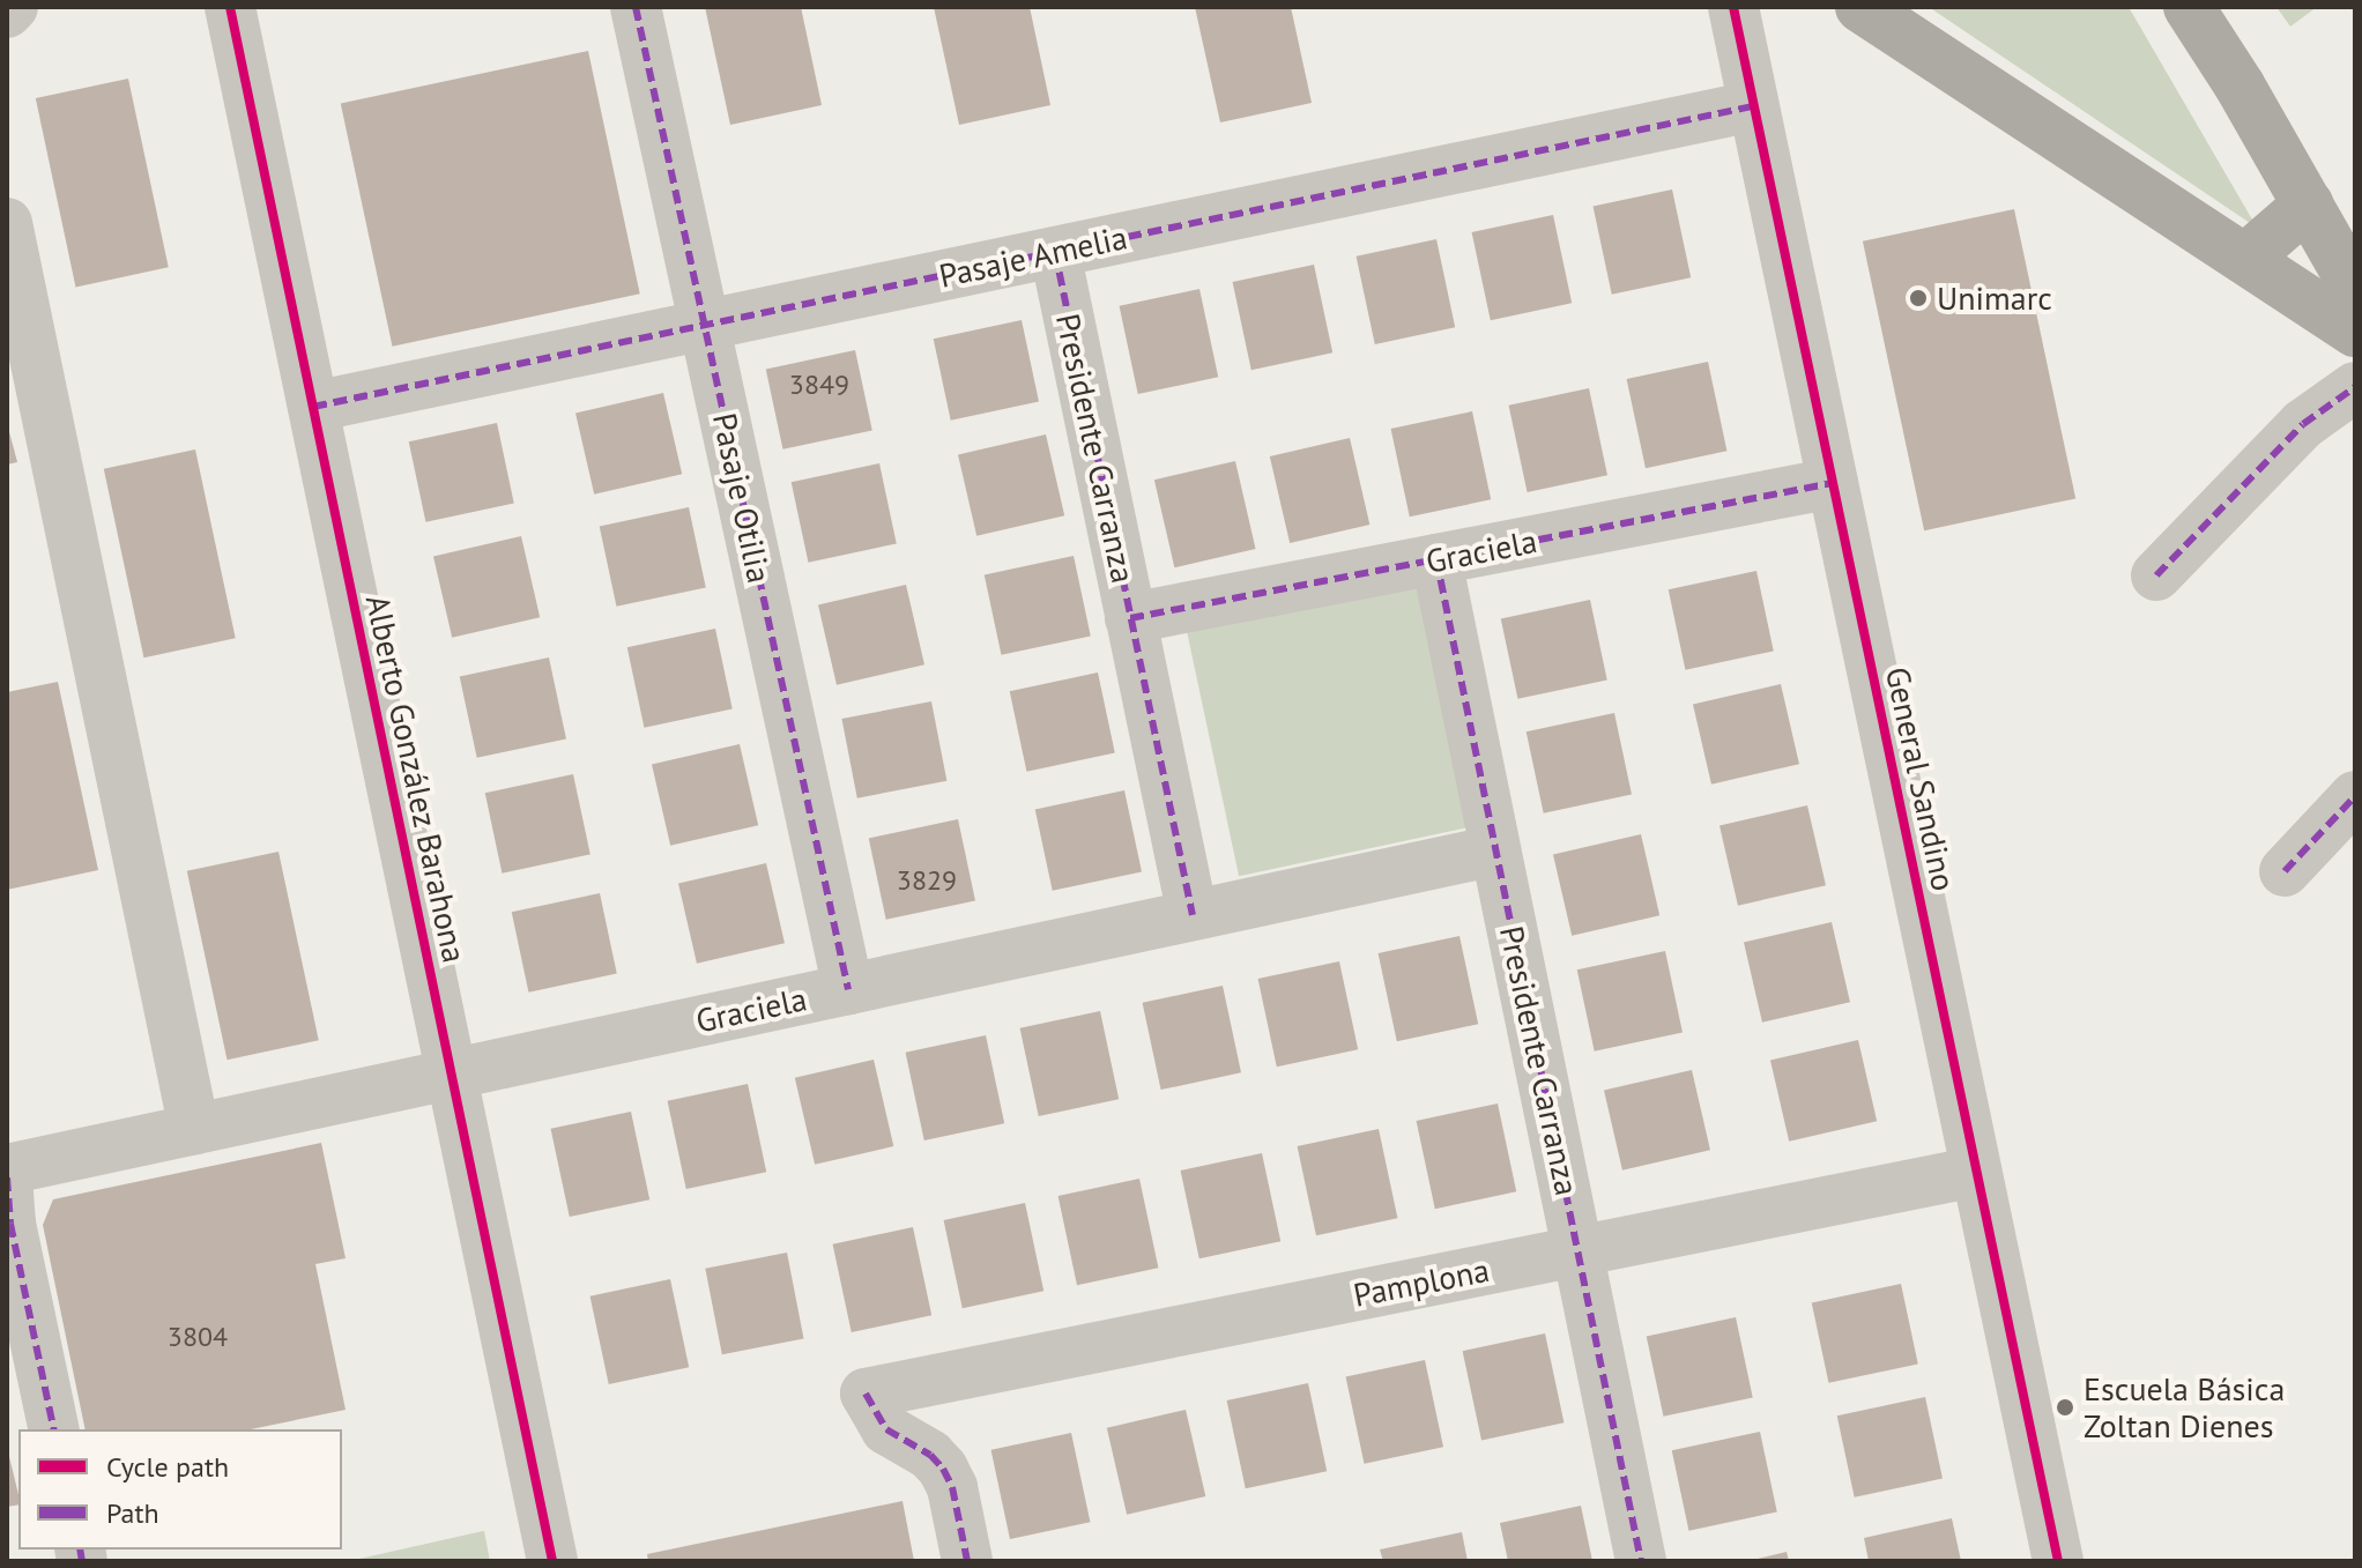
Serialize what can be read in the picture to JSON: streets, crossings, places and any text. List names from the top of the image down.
{
  "streets": {
    "street": [
      "Pasaje Amelia",
      "Presidente Carranza",
      "Pasaje Otilia",
      "Graciela",
      "Alberto González Barahona",
      "General Sandino",
      "Pamplona"
    ]
  },
  "crossings": [
    ["Pasaje Amelia", "Presidente Carranza"],
    ["Pasaje Amelia", "Pasaje Otilia"],
    ["Pasaje Amelia", "Alberto González Barahona"],
    ["Pasaje Amelia", "General Sandino"],
    ["Presidente Carranza", "Graciela"],
    ["Presidente Carranza", "Pamplona"],
    ["Pasaje Otilia", "Graciela"],
    ["Graciela", "Alberto González Barahona"],
    ["Graciela", "General Sandino"],
    ["General Sandino", "Pamplona"]
  ],
  "places": ["Unimarc", "Escuela Básica Zoltan Dienes"],
  "house_numbers": ["3849", "3829", "3804"],
  "legend": ["Cycle path", "Path"]
}
